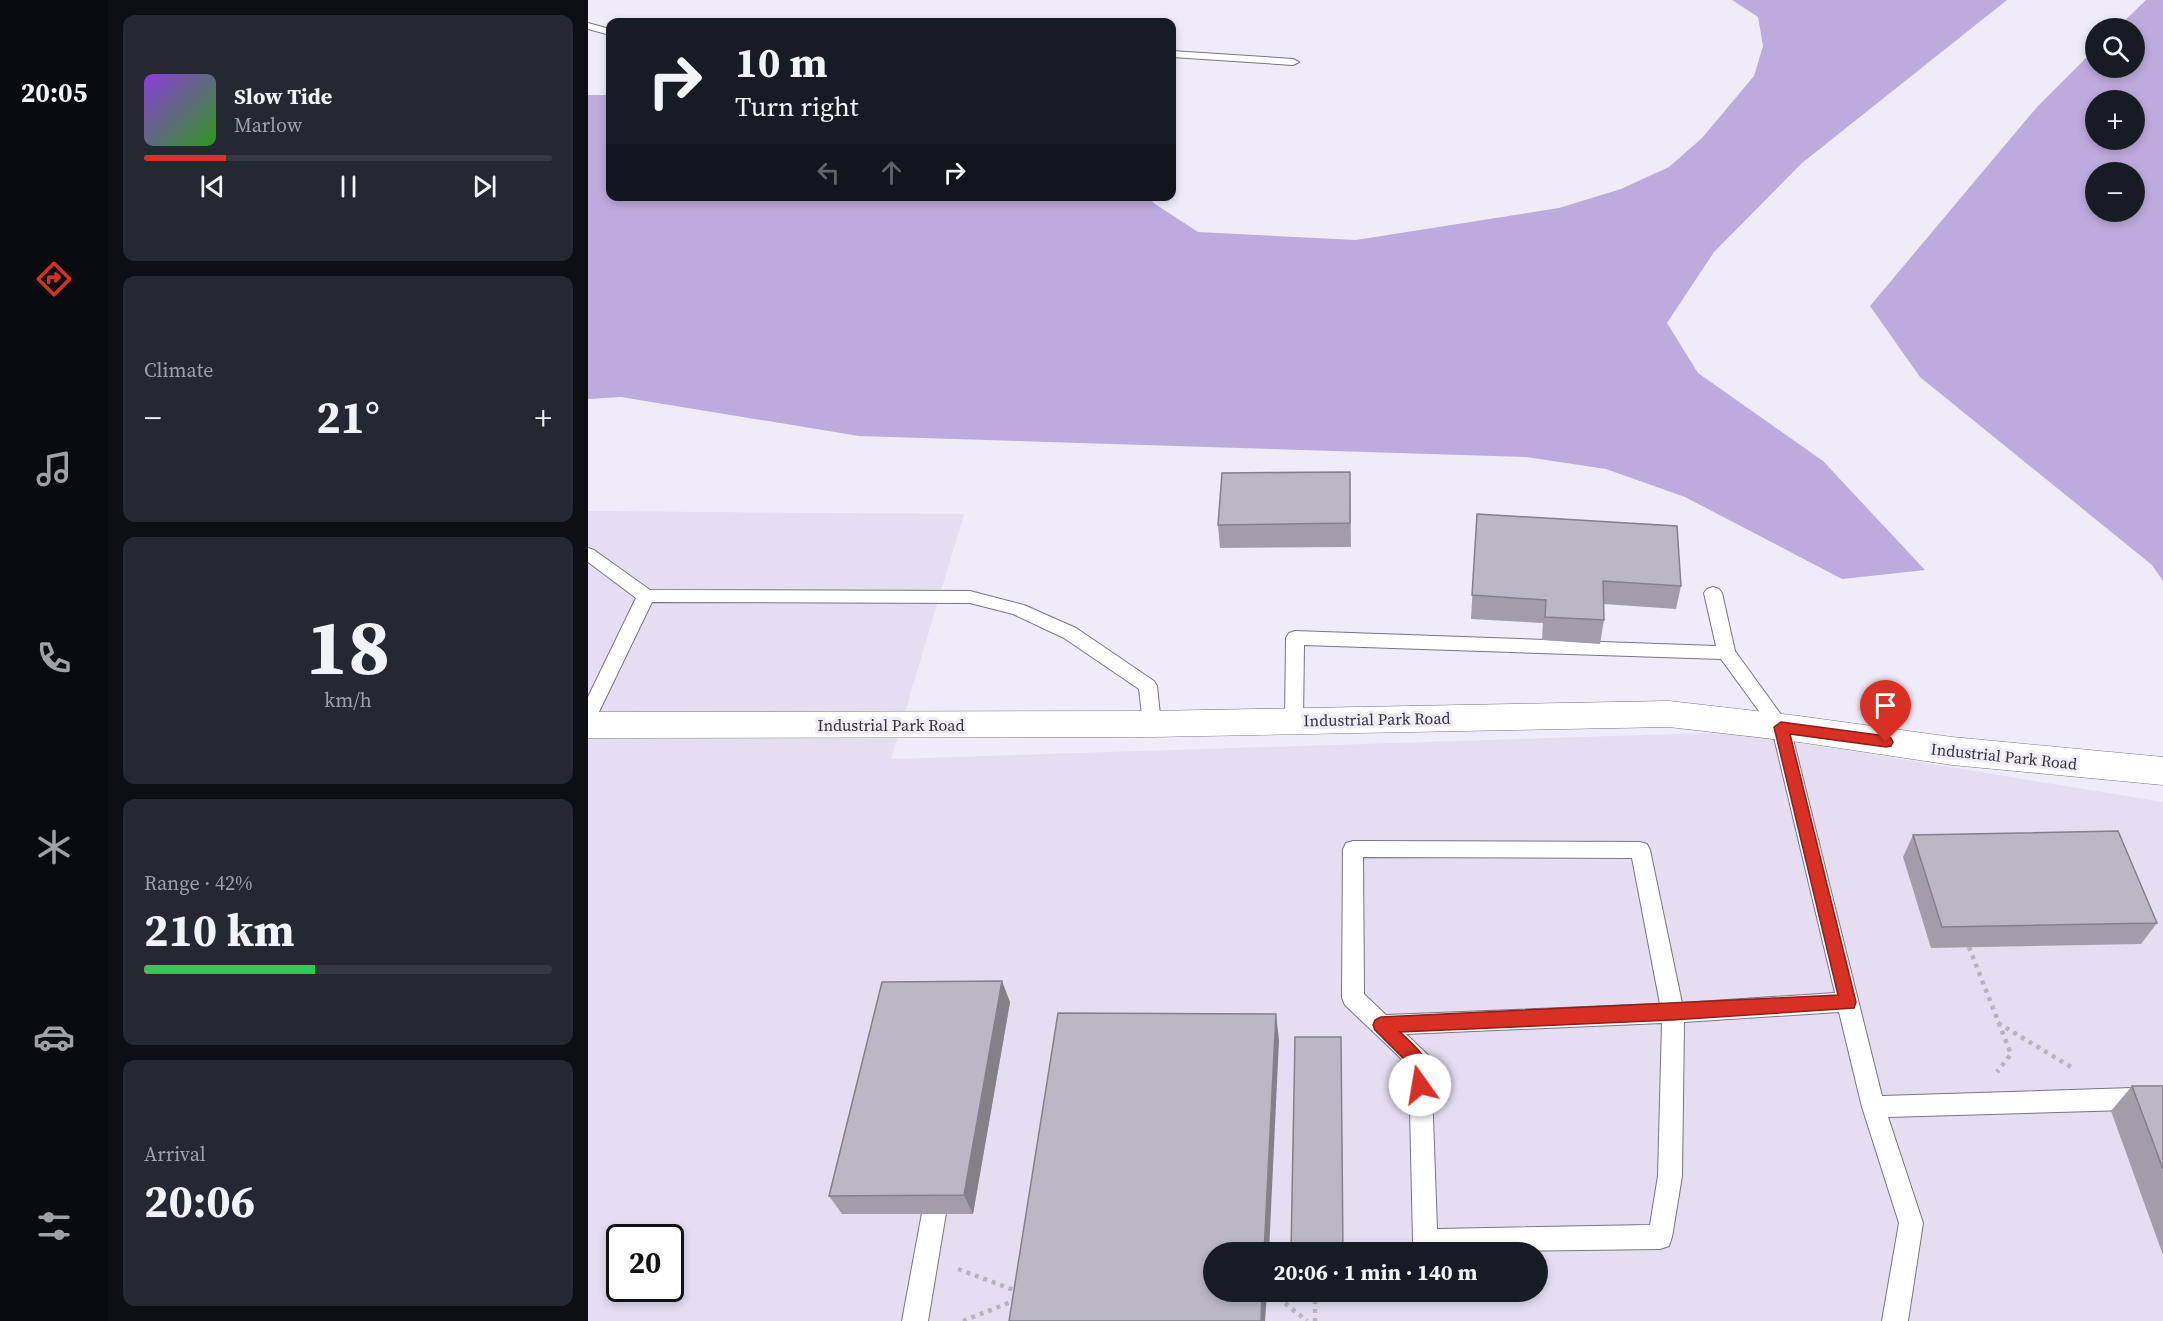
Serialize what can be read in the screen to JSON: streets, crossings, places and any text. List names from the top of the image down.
{
  "streets": {
    "street": ["Industrial Park Road"]
  },
  "page": {
    "tabs": "20:05",
    "map_buttons": ["+", "−"],
    "turn": ["10 m", "Turn right"],
    "song": ["Slow Tide", "Marlow"],
    "tile": [
      "Climate",
      ["18", "km/h"],
      ["Range · 42%", "210 km"],
      ["Arrival", "20:06"]
    ],
    "heat": ["−", "21°", "+"],
    "limit": "20",
    "trip": "20:06 · 1 min · 140 m"
  }
}
